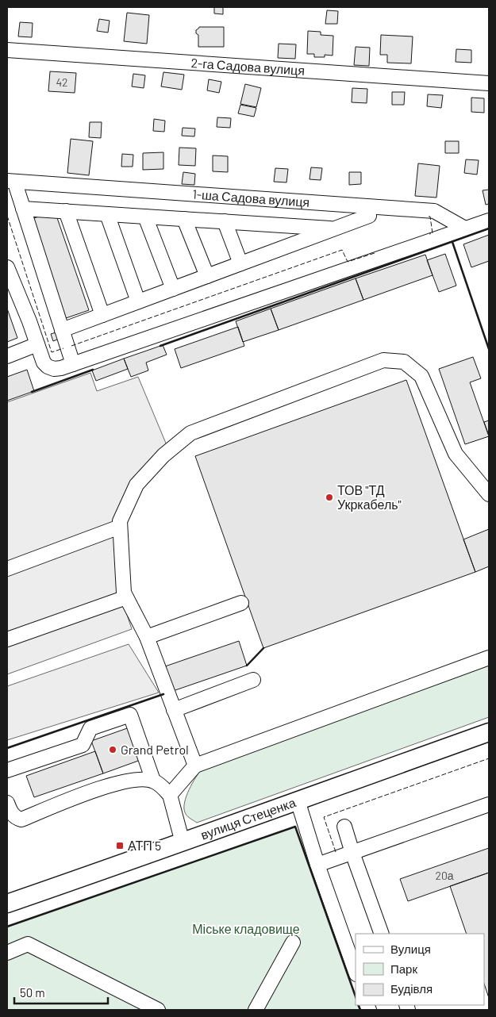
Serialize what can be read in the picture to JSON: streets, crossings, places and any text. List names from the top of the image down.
{
  "streets": {
    "main road": ["вулиця Стеценка"],
    "street": ["2-га Садова вулиця", "1-ша Садова вулиця"]
  },
  "parks": ["Міське кладовище"],
  "places": {
    "other": ["ТОВ \"ТД Укркабель\"", "Grand Petrol"],
    "transit": ["АТП 5"]
  },
  "house_numbers": ["42", "20а"],
  "legend": ["Вулиця", "Парк", "Будівля"],
  "scale_bar": "50 m"
}
